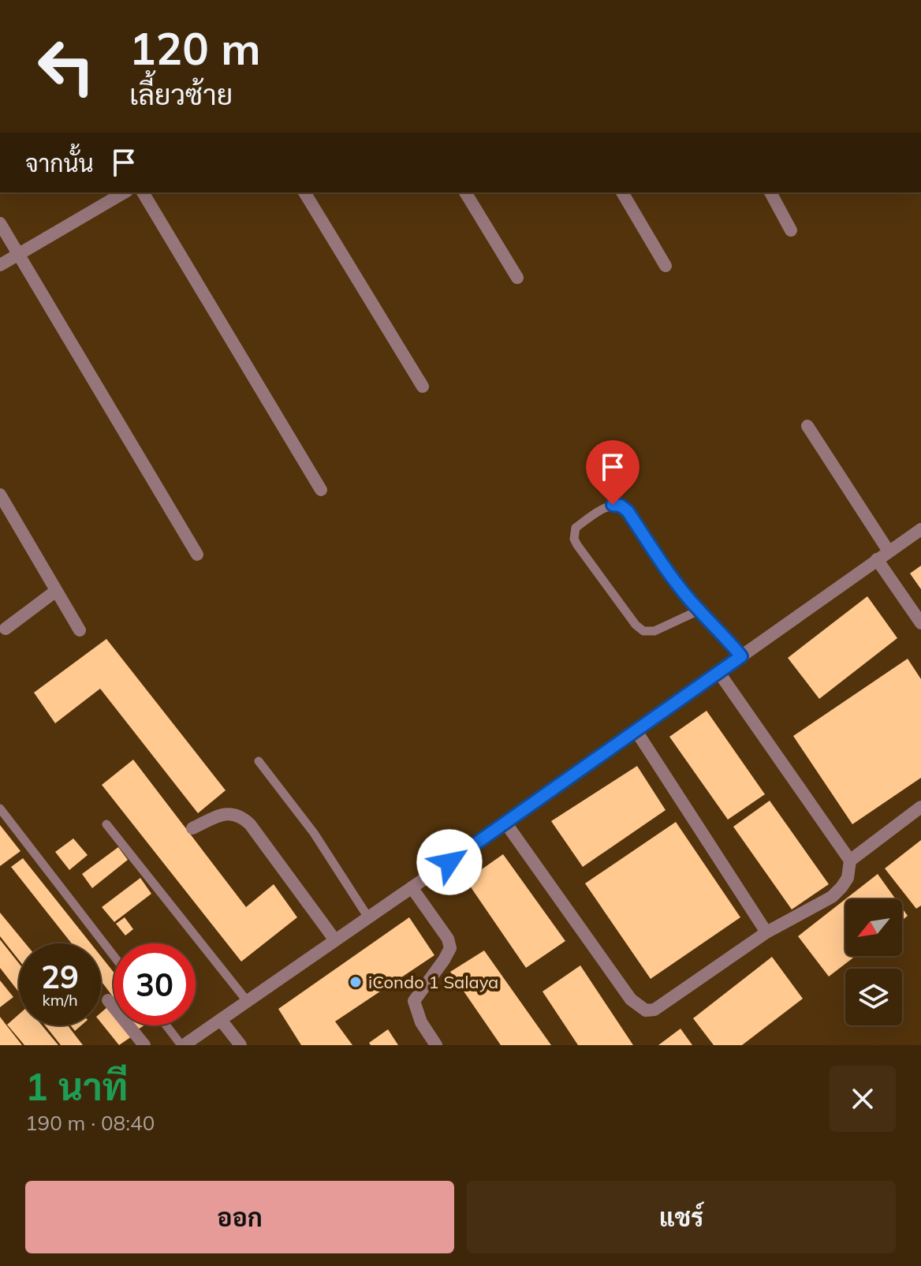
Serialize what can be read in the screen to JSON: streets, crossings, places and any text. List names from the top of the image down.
{
  "places": ["iCondo 1 Salaya"],
  "north": "bottom left",
  "page": {
    "turn": ["120 m", "เลี้ยวซ้าย"],
    "then": "จากนั้น",
    "speed": "29 km/h",
    "limit": "30",
    "heading": ["1 นาที", "190 m · 08:40"],
    "buttons": ["ออก", "แชร์"]
  }
}
